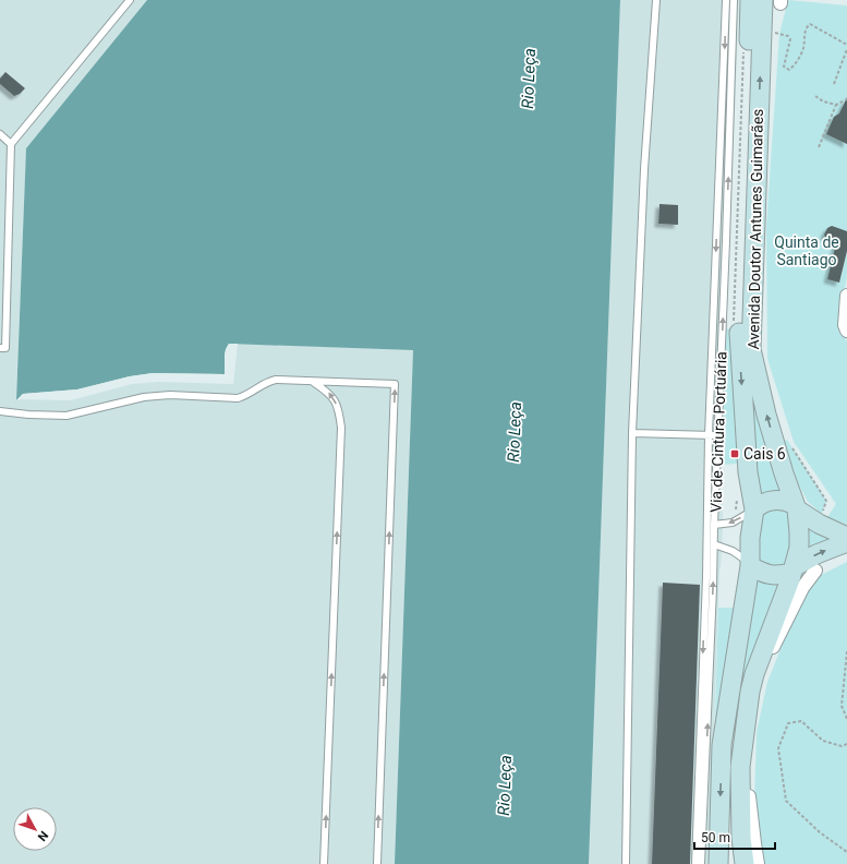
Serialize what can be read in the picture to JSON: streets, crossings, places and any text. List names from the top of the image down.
{
  "streets": {
    "main road": ["Avenida Doutor Antunes Guimarães"],
    "lane": ["Via de Cintura Portuária"]
  },
  "water": ["Rio Leça"],
  "parks": ["Quinta de Santiago"],
  "places": {
    "transit": ["Cais 6"]
  },
  "scale_bar": "50 m",
  "north": "bottom right"
}
